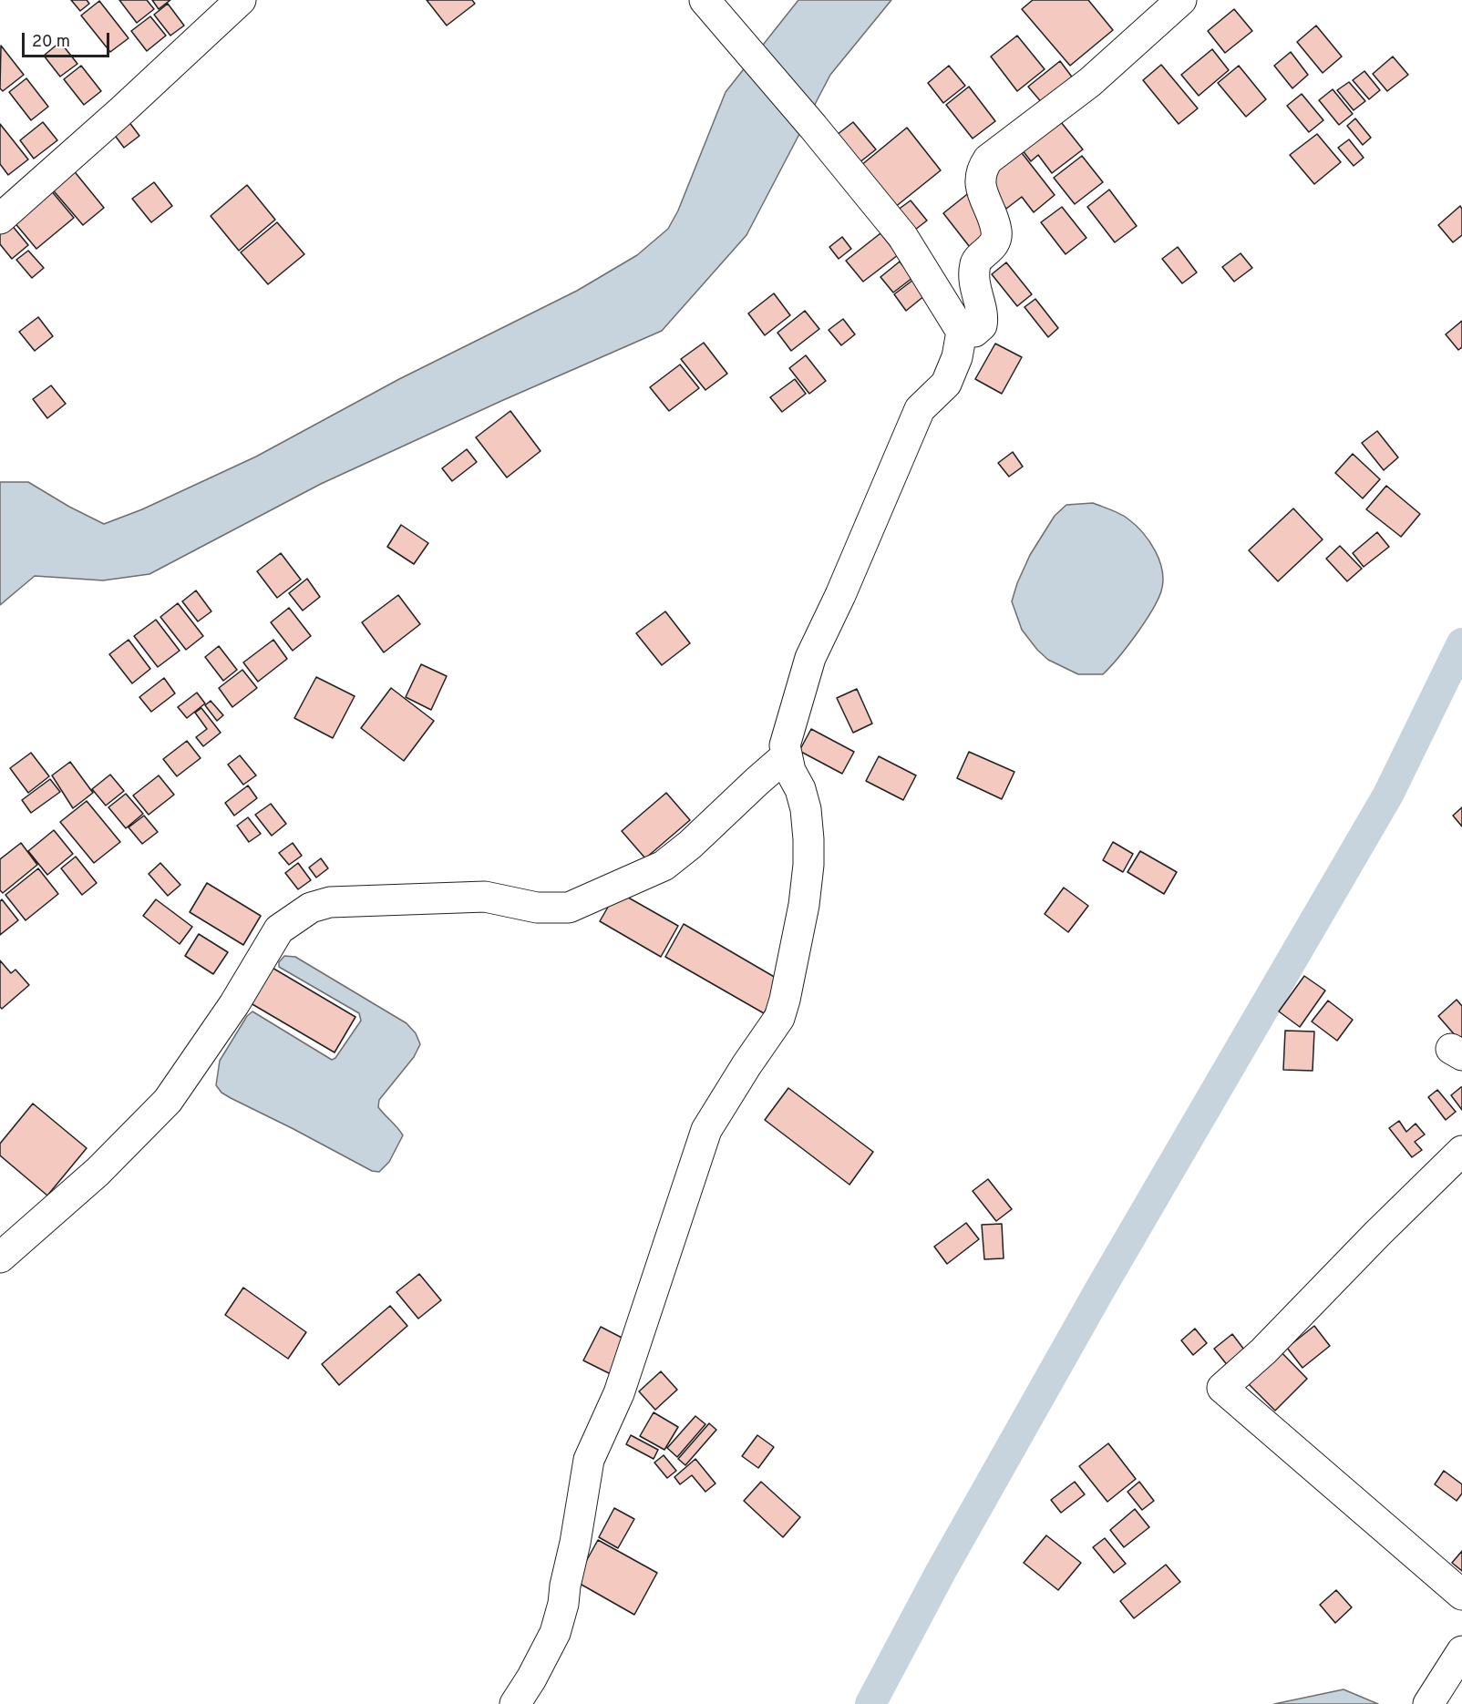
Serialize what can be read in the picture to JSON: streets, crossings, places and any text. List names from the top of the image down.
{
  "scale_bar": "20 m"
}
